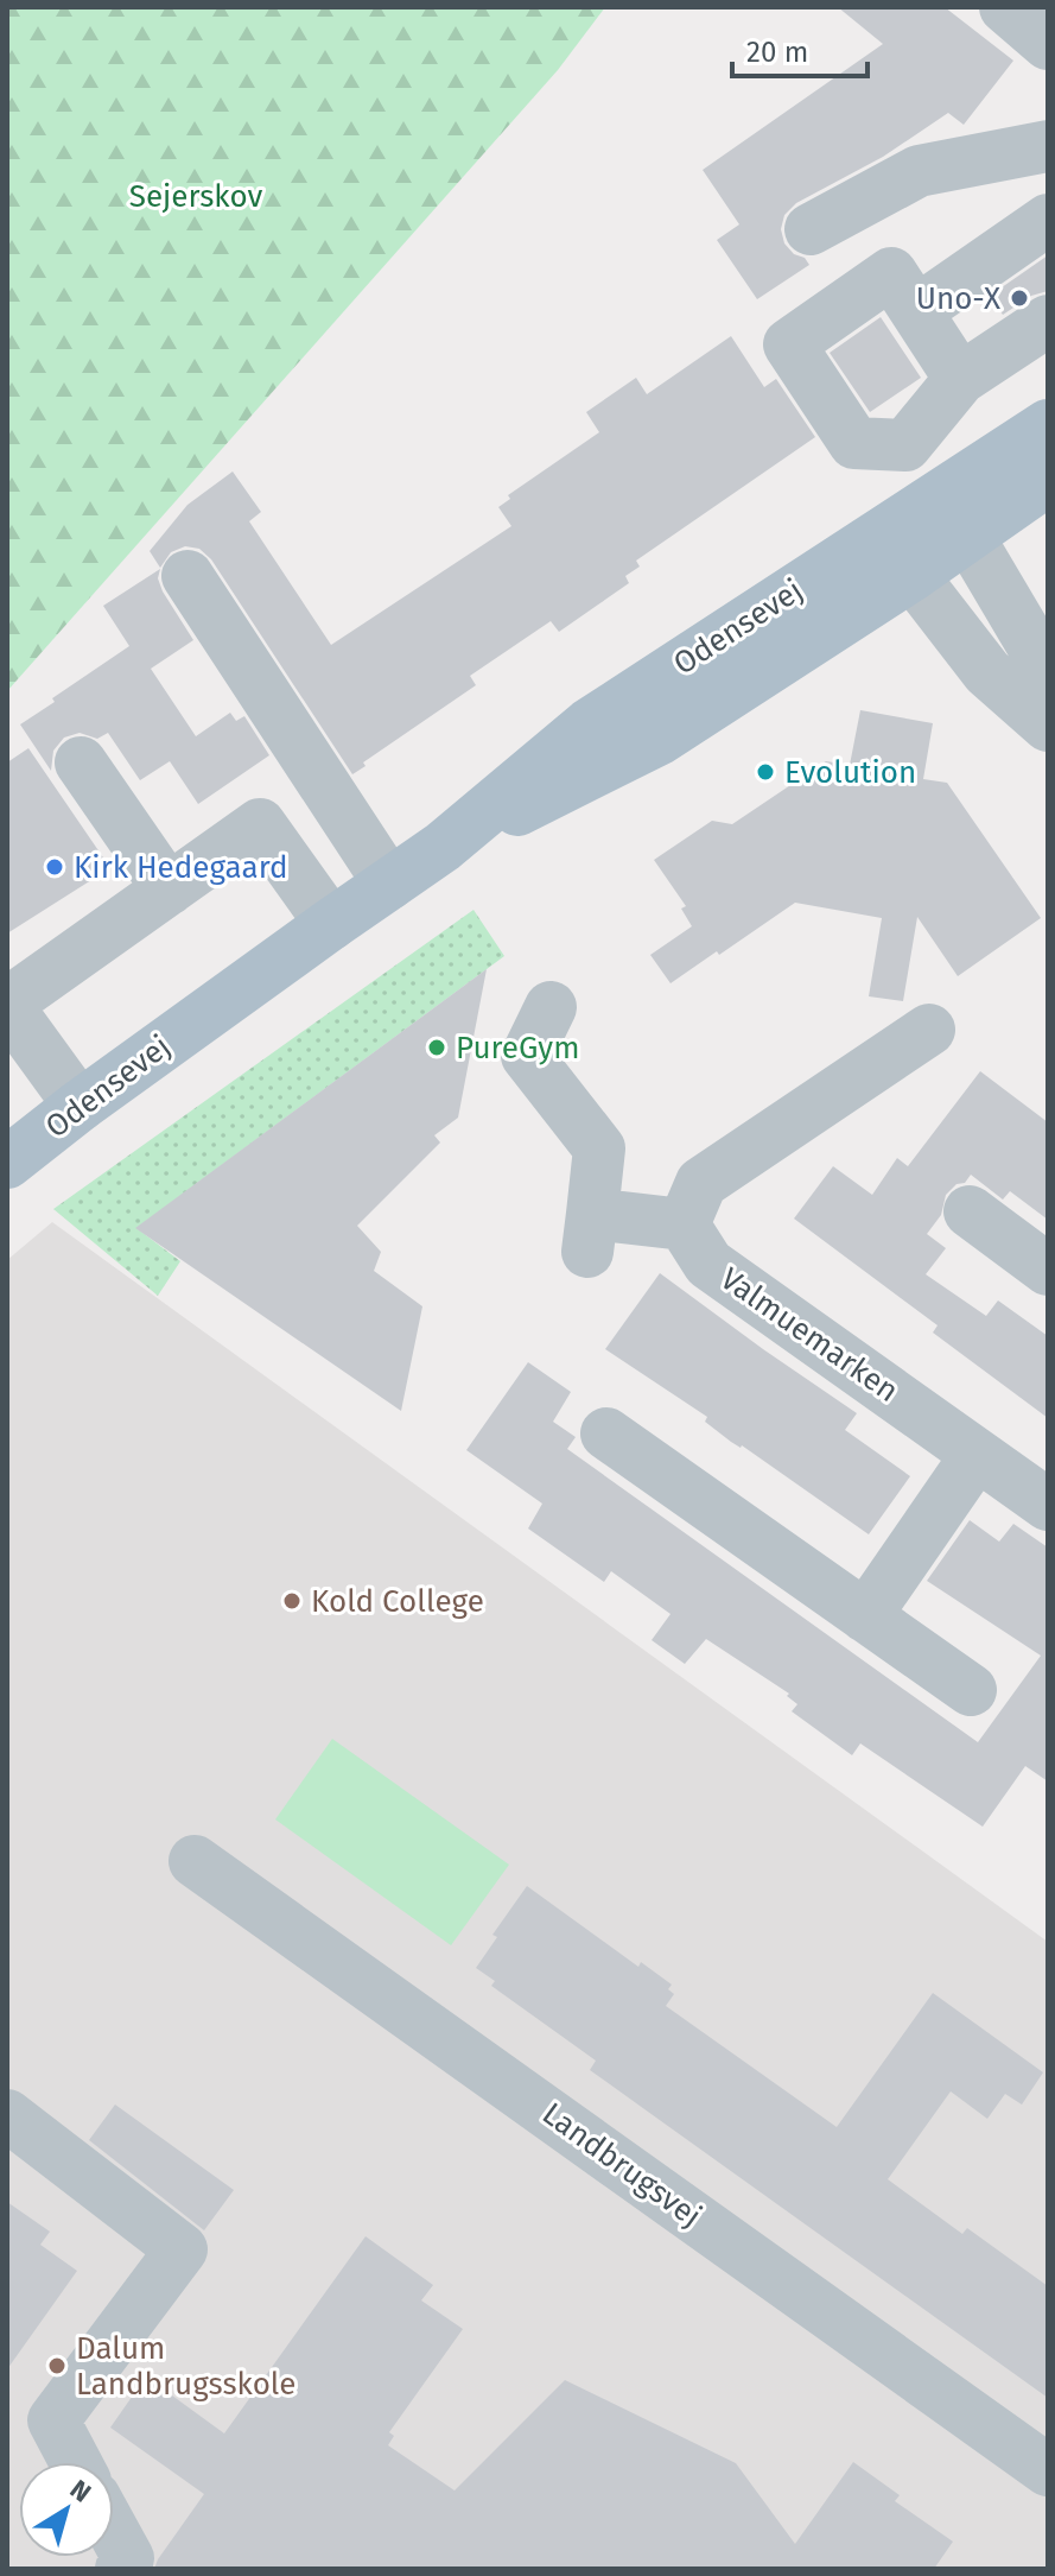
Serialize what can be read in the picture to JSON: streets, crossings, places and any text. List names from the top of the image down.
{
  "streets": {
    "main road": ["Odensevej"],
    "street": ["Valmuemarken", "Landbrugsvej"]
  },
  "parks": ["Sejerskov"],
  "places": [
    "Uno-X",
    "Evolution",
    "Kirk Hedegaard",
    "PureGym",
    "Kold College",
    "Dalum Landbrugsskole"
  ],
  "scale_bar": "20 m",
  "north": "top right"
}
